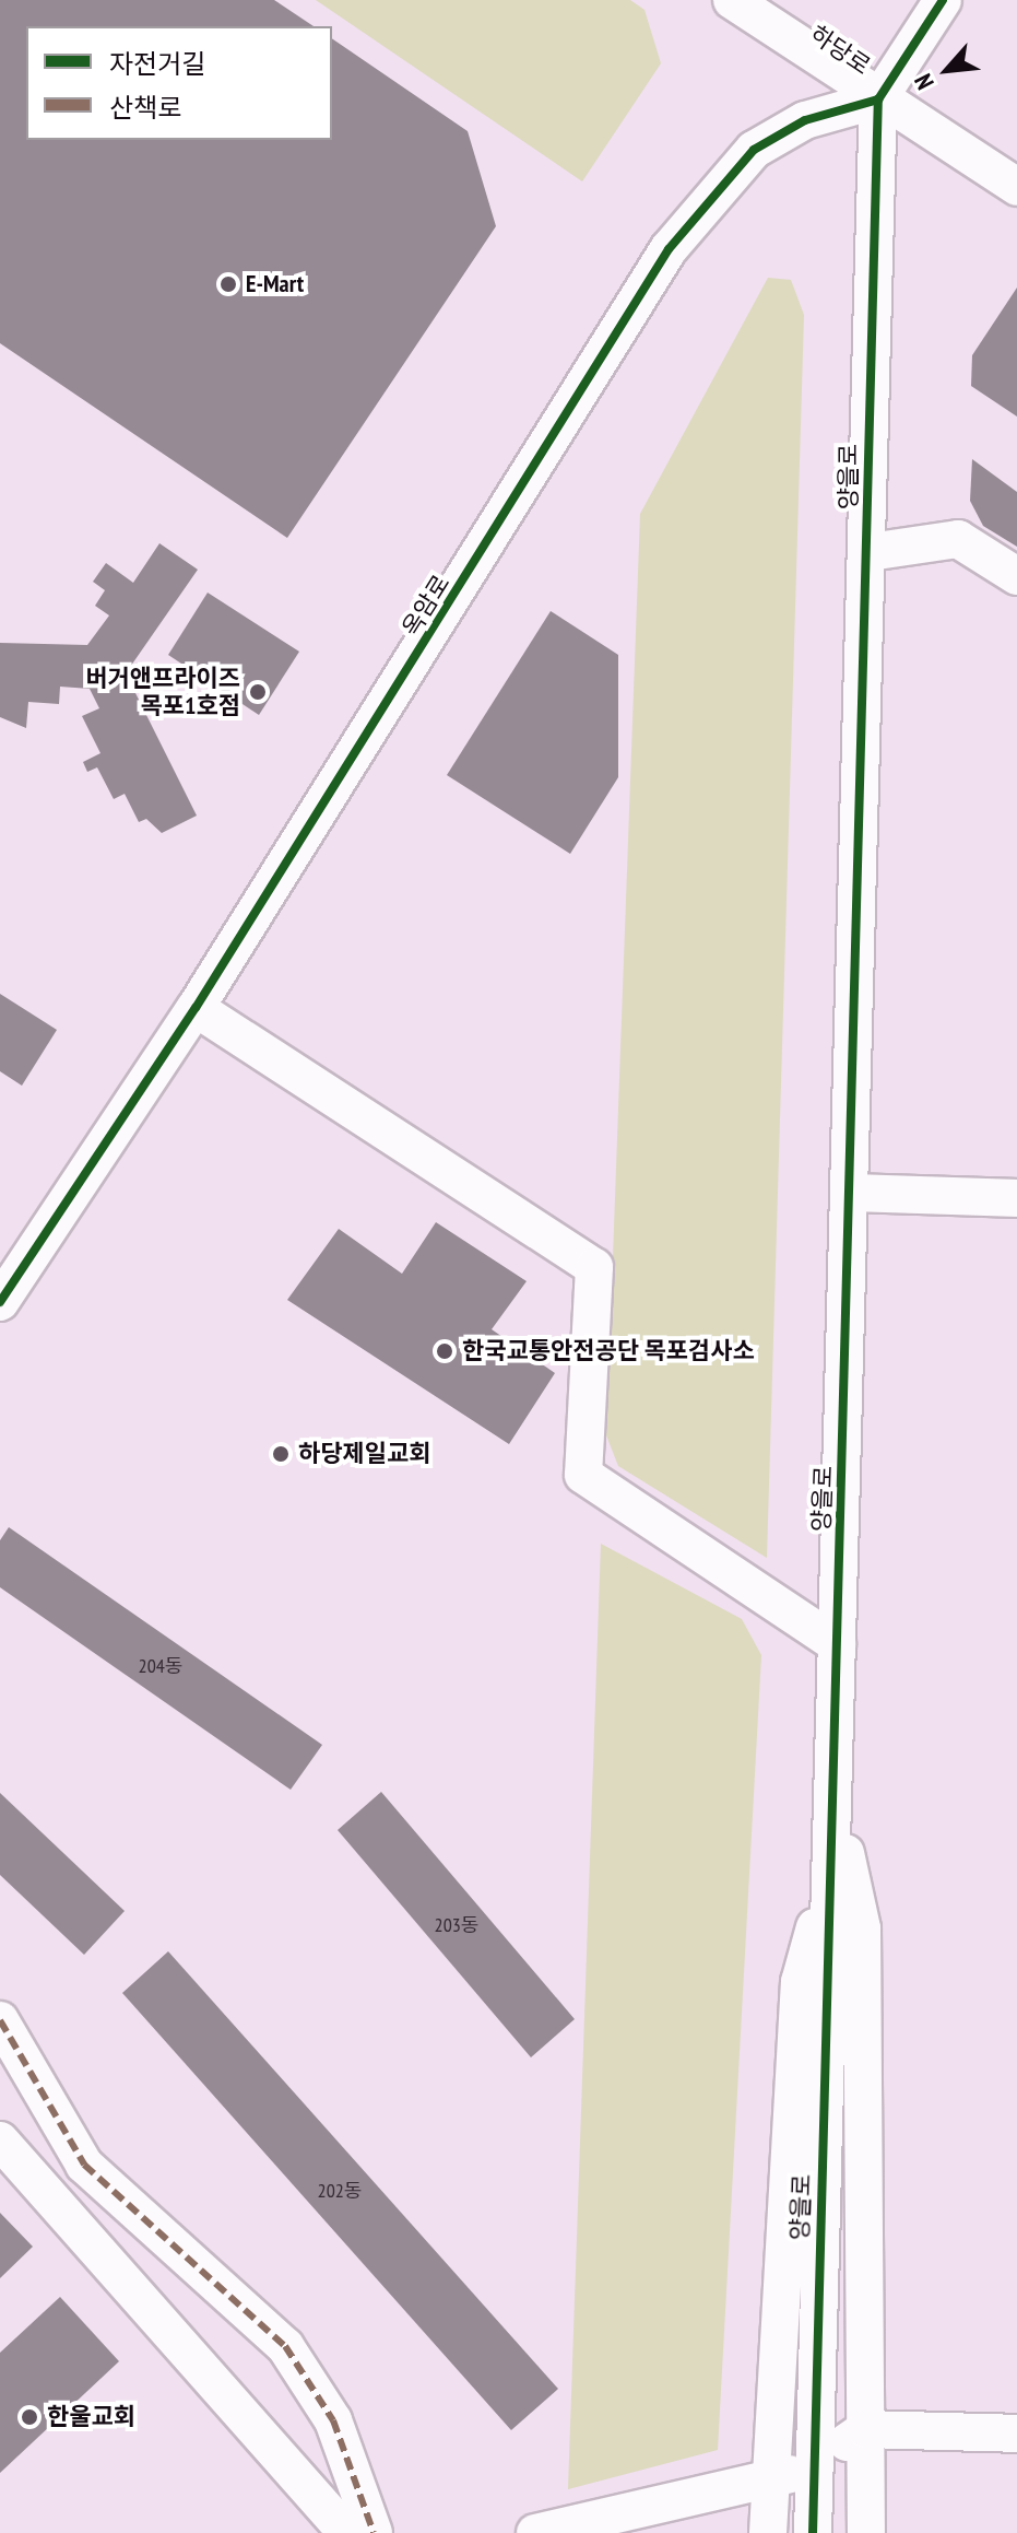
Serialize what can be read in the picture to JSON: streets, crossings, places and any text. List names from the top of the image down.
{
  "streets": {
    "street": ["하당로", "양을로", "옥암로"]
  },
  "crossings": [
    ["하당로", "양을로"],
    ["하당로", "옥암로"],
    ["양을로", "옥암로"]
  ],
  "places": [
    "E-Mart",
    "버거앤프라이즈 목포1호점",
    "한국교통안전공단 목포검사소",
    "하당제일교회",
    "한울교회"
  ],
  "house_numbers": ["204동", "203동", "202동"],
  "legend": ["자전거길", "산책로"],
  "north": "bottom left"
}
